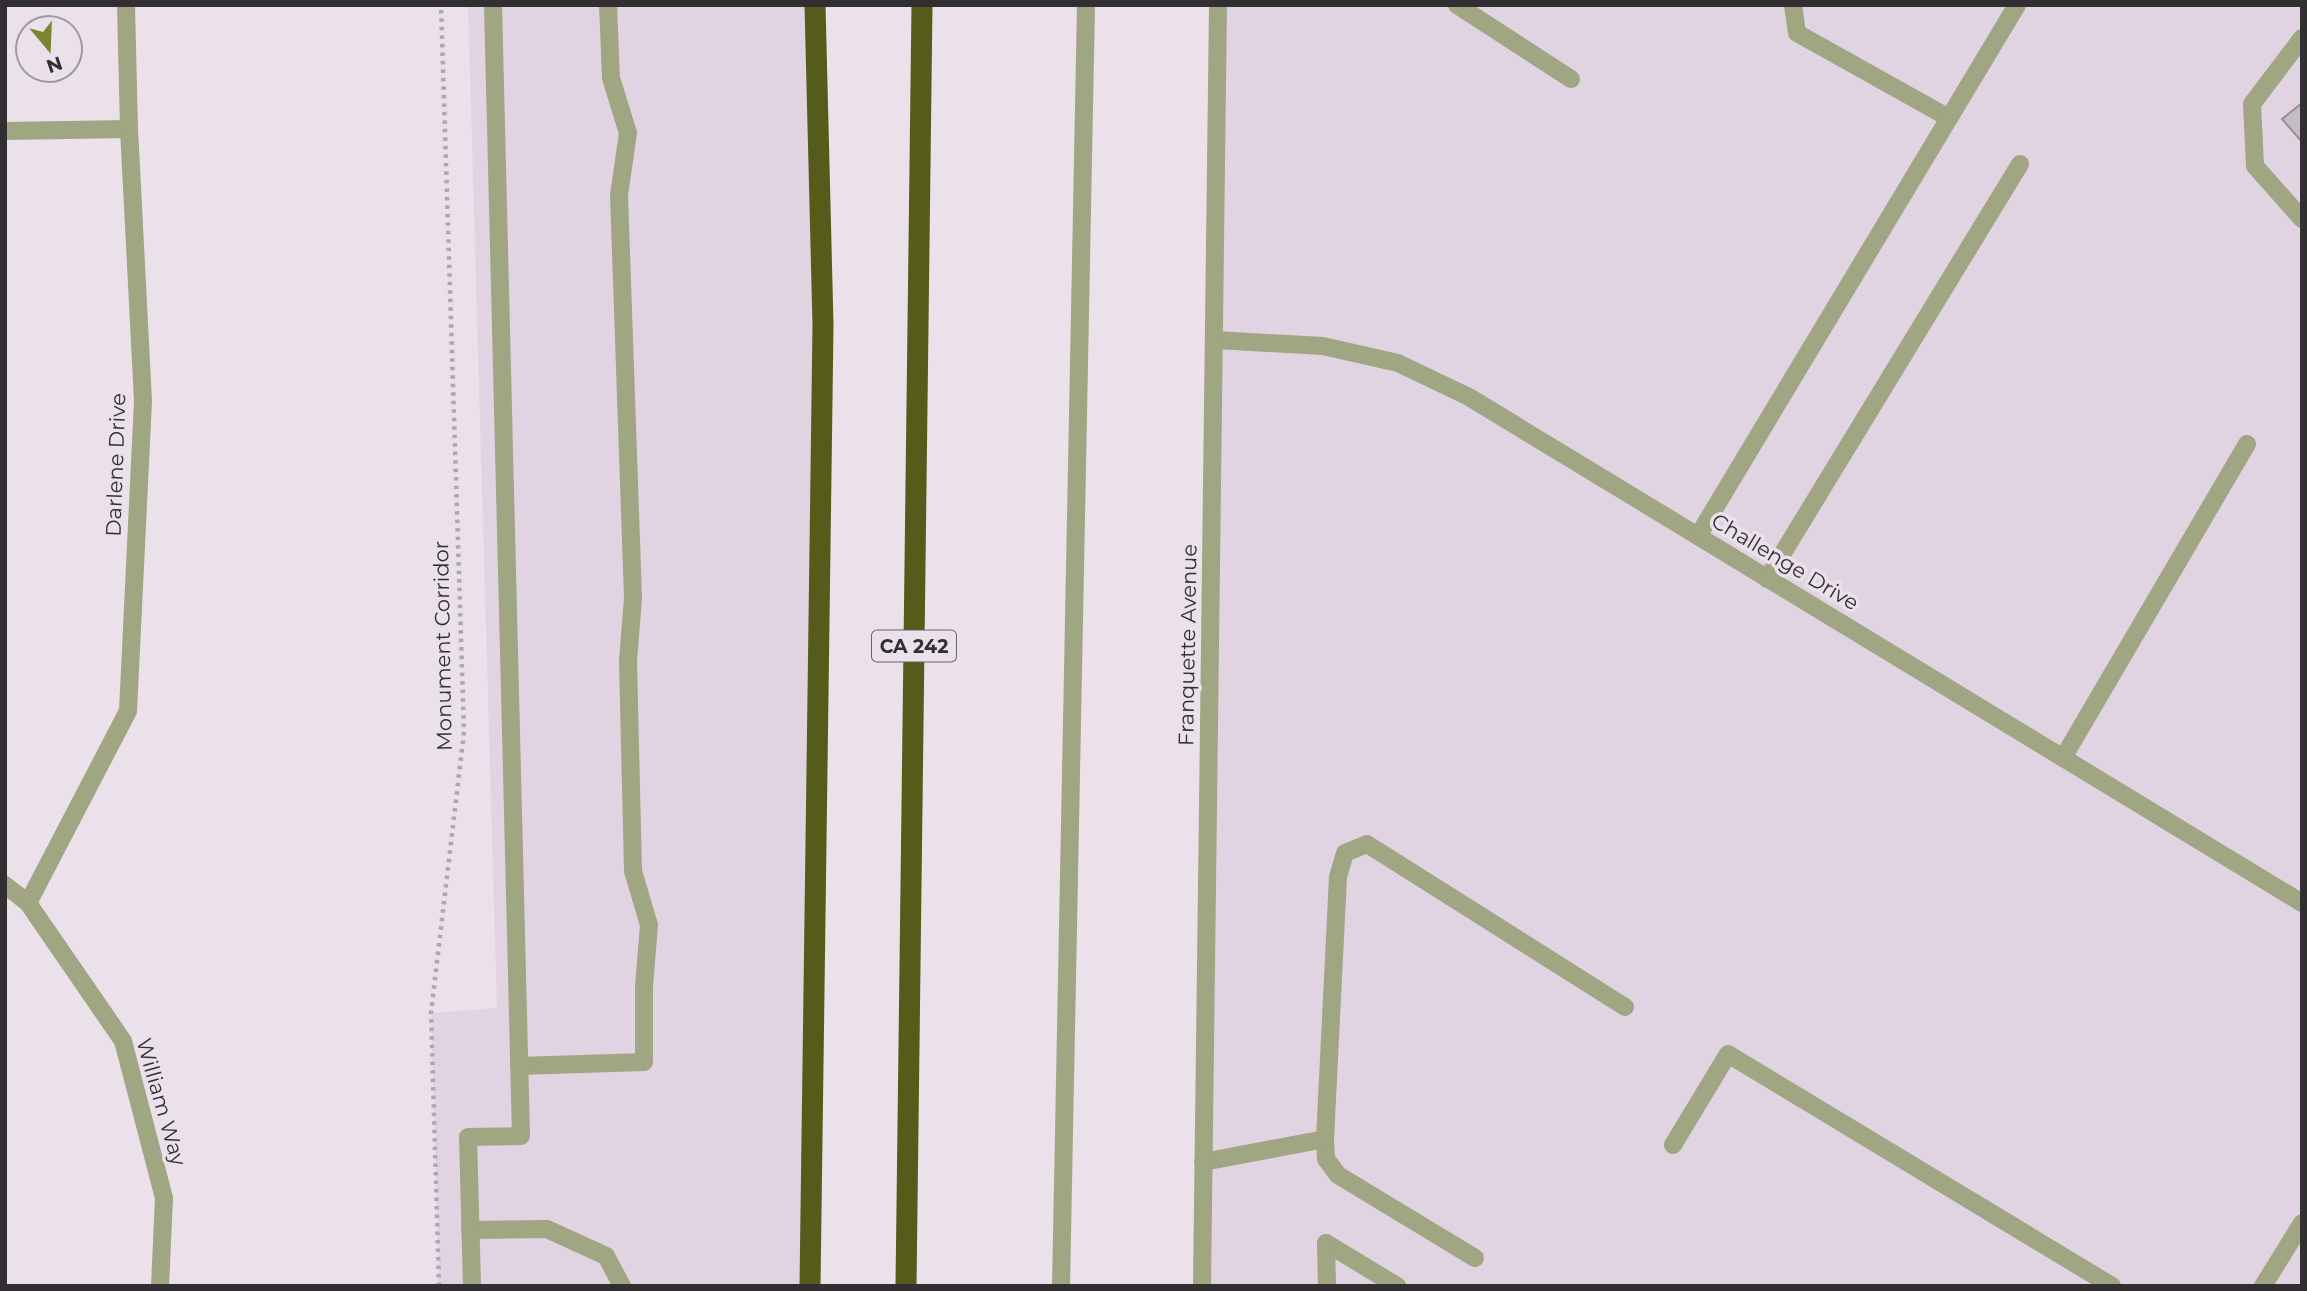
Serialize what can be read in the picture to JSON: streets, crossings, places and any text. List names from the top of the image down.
{
  "streets": {
    "highway": ["CA 242"],
    "street": [
      "Darlene Drive",
      "Challenge Drive",
      "Franquette Avenue",
      "William Way"
    ],
    "path": ["Monument Corridor"]
  },
  "crossings": [
    ["Darlene Drive", "William Way"],
    ["Challenge Drive", "Franquette Avenue"]
  ],
  "north": "bottom"
}
